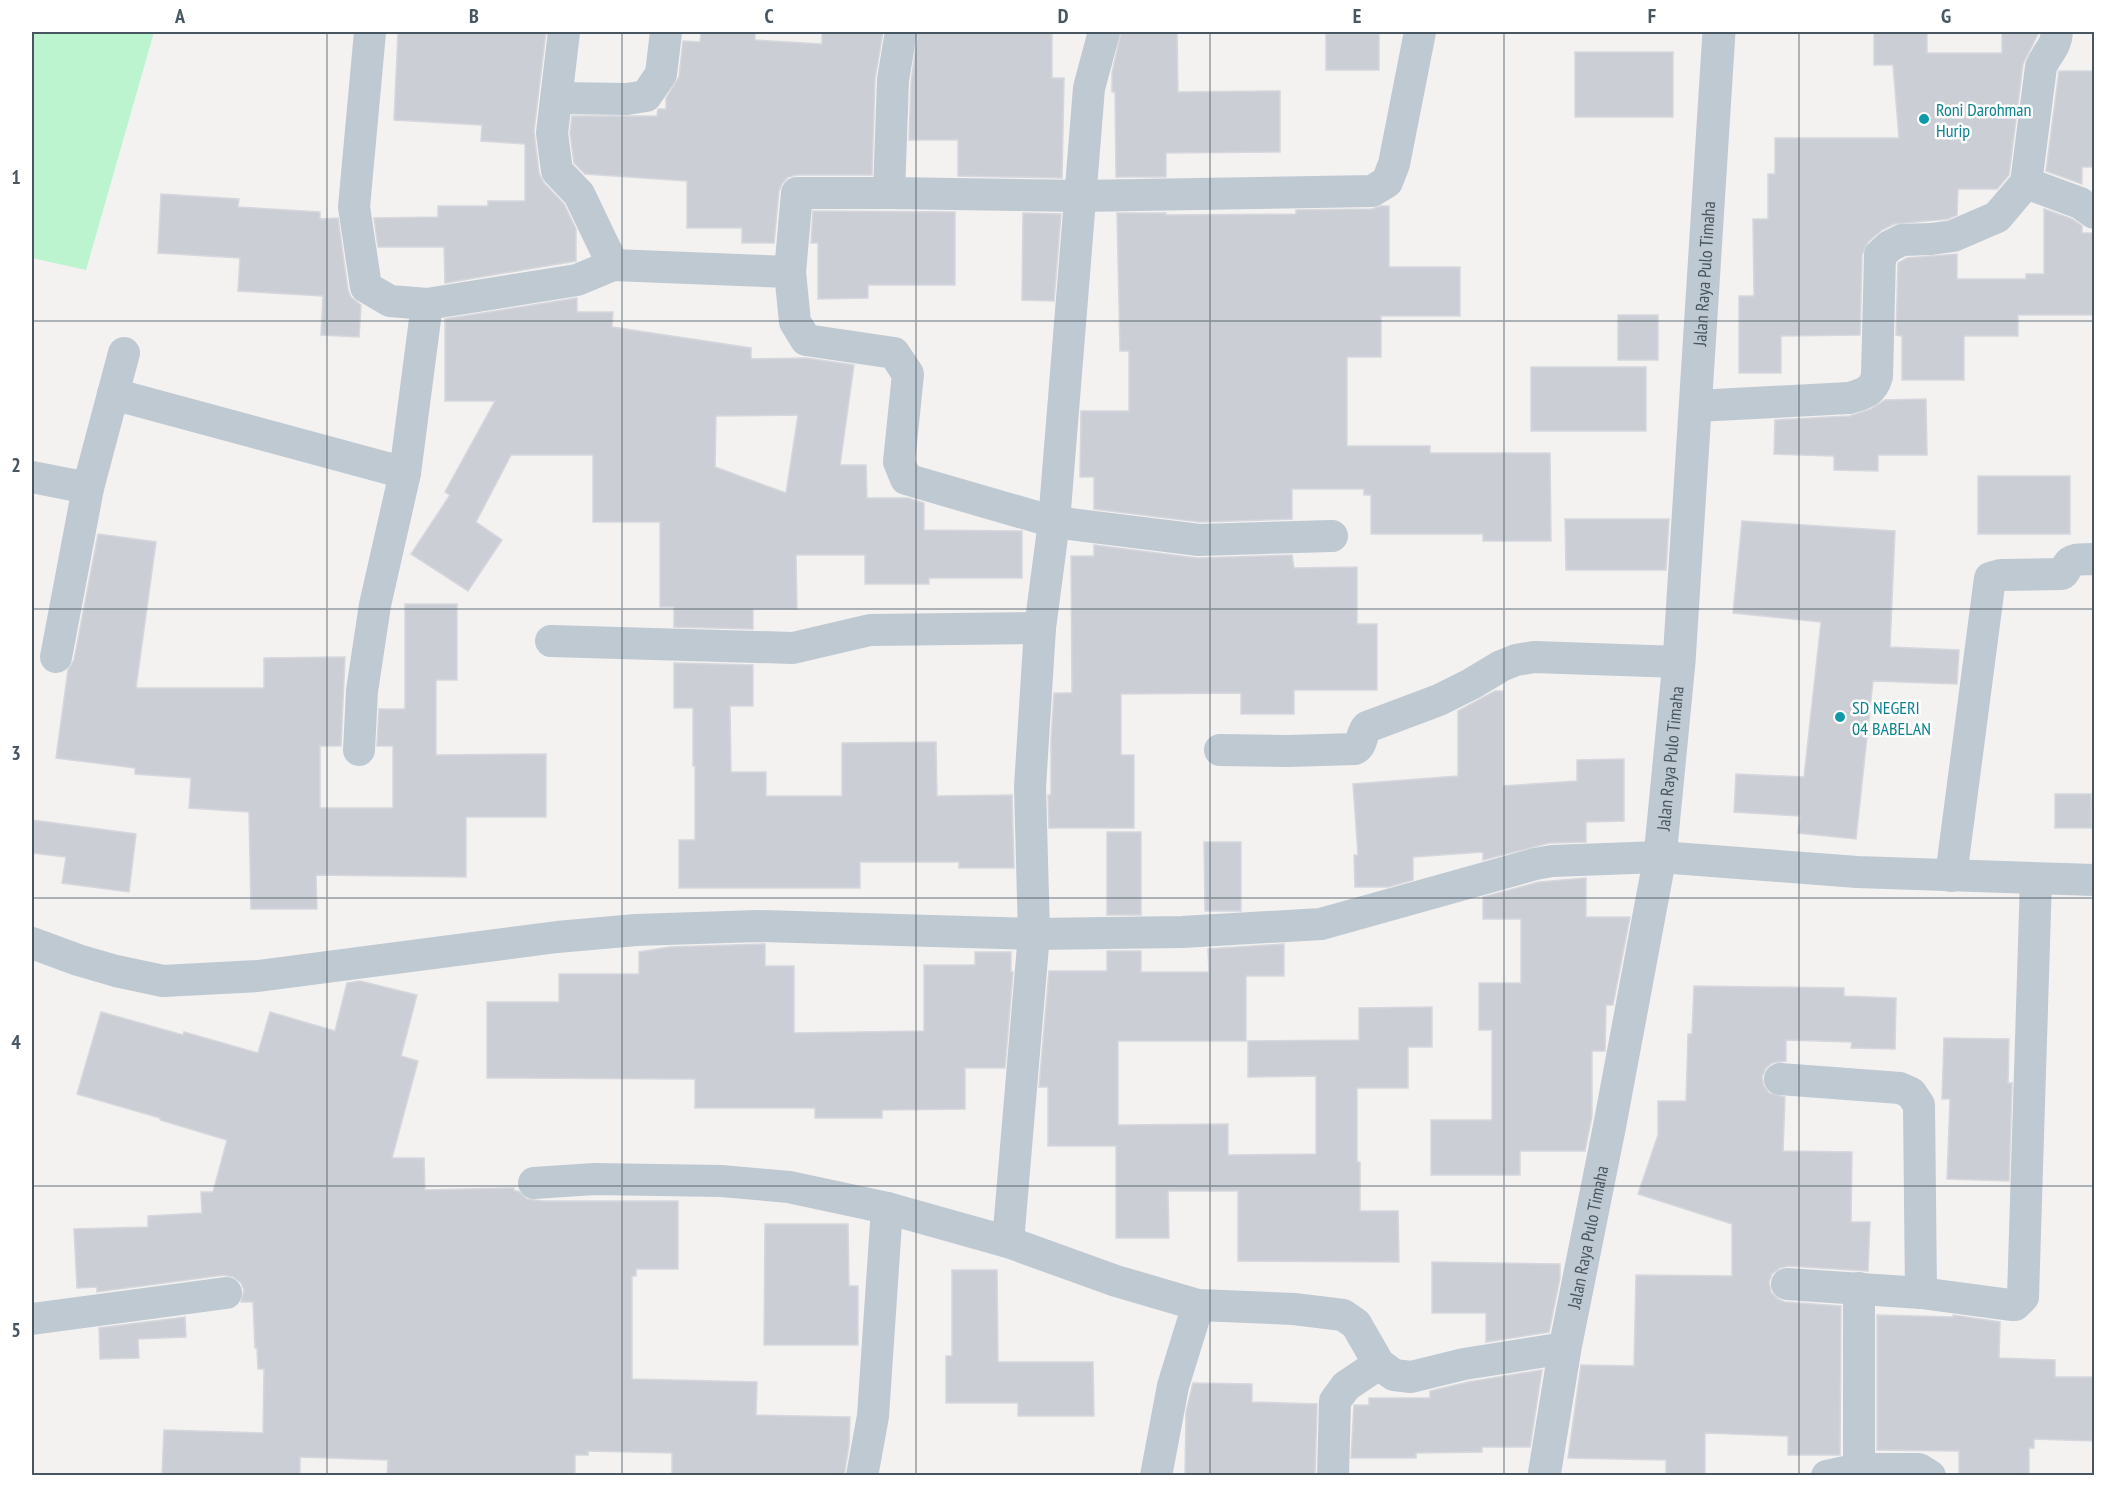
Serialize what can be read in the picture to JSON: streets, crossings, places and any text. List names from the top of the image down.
{
  "streets": {
    "street": ["Jalan Raya Pulo Timaha"]
  },
  "places": ["Roni Darohman Hurip", "SD NEGERI 04 BABELAN"],
  "grid": {
    "columns": [
      "A",
      "B",
      "C",
      "D",
      "E",
      "F",
      "G"
    ],
    "rows": [
      "1",
      "2",
      "3",
      "4",
      "5"
    ]
  }
}
